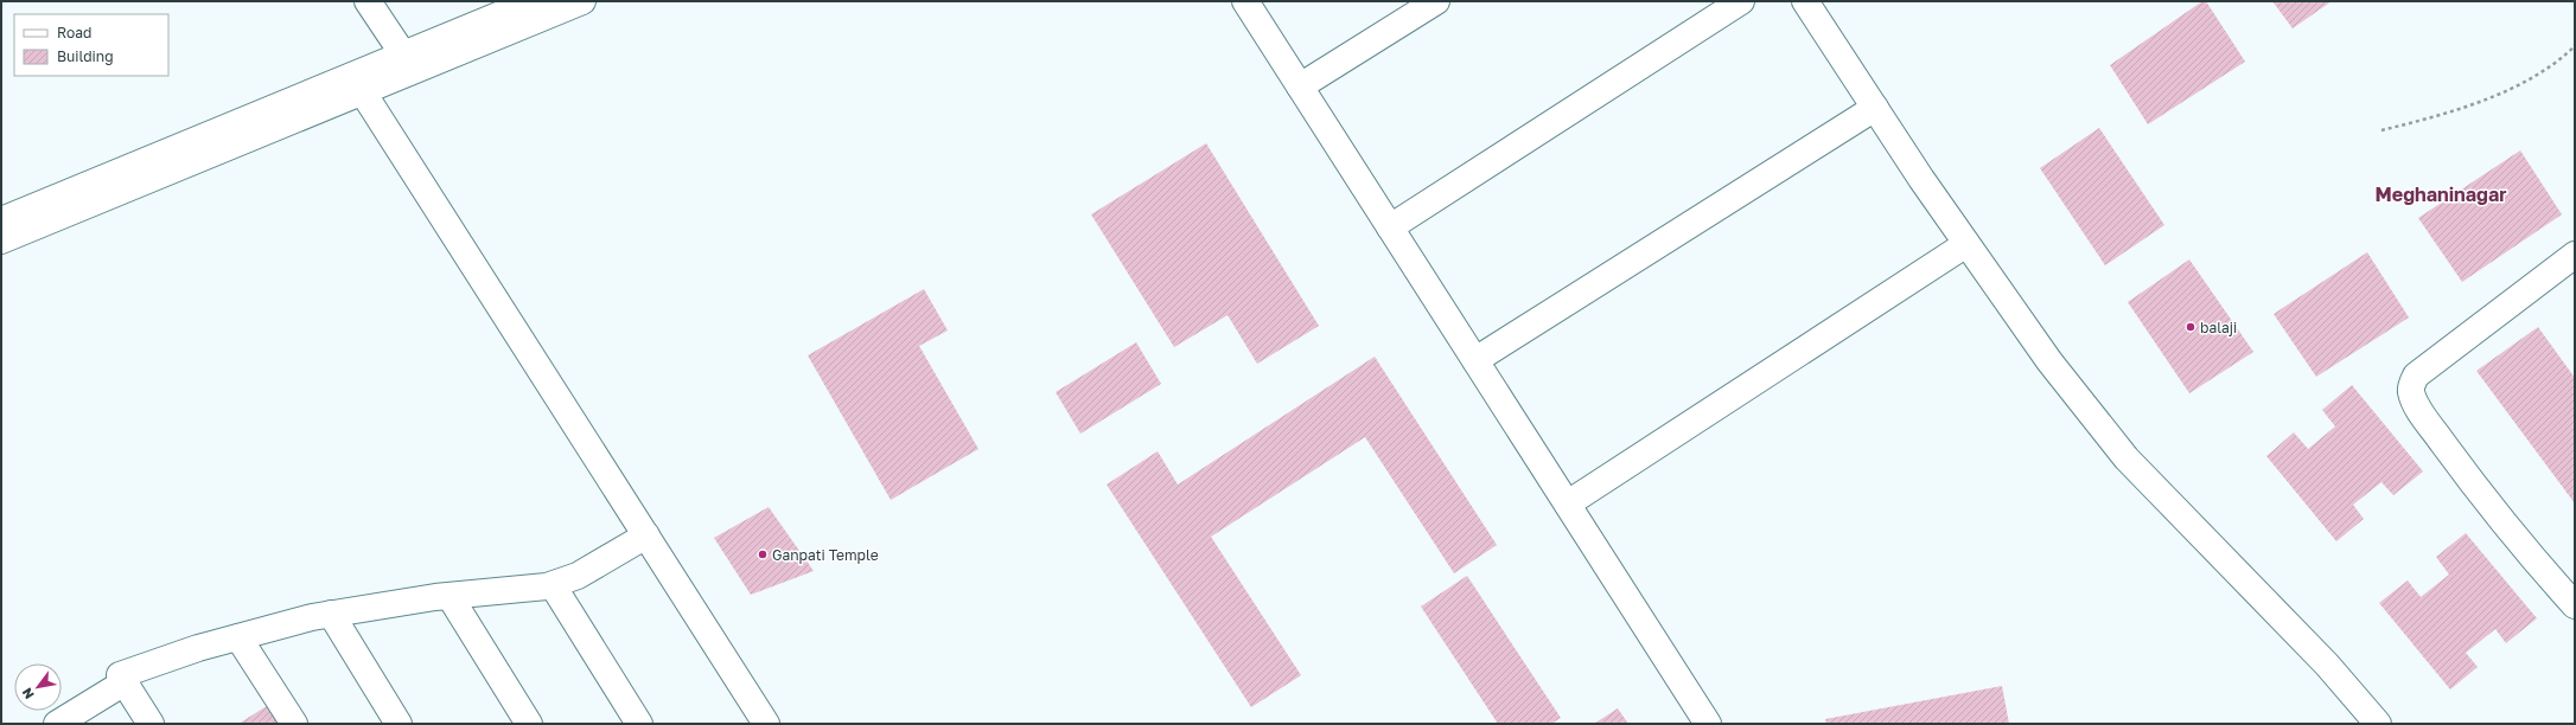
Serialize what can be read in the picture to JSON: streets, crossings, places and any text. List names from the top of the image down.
{
  "districts": ["Meghaninagar"],
  "places": ["balaji", "Ganpati Temple"],
  "legend": ["Road", "Building"],
  "north": "bottom left"
}
